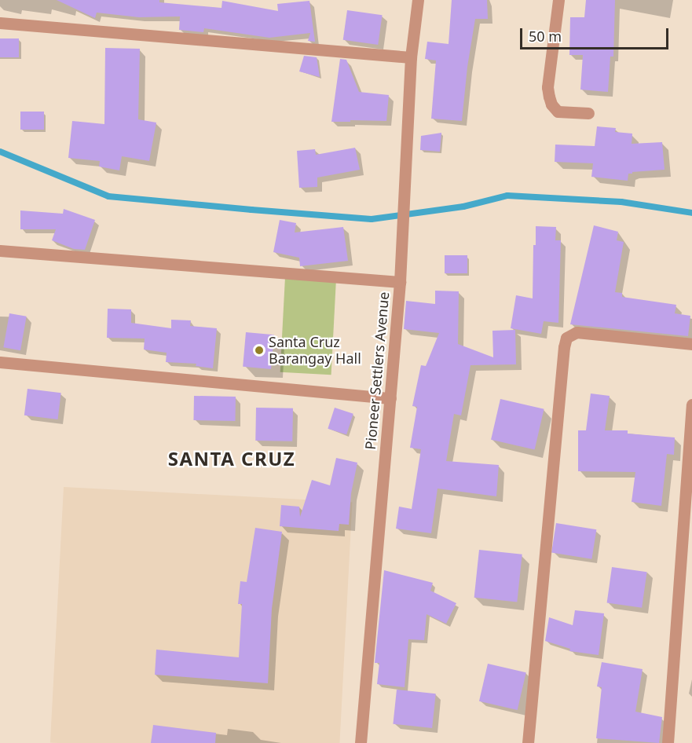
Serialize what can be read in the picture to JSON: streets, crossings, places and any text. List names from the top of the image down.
{
  "streets": {
    "street": ["Pioneer Settlers Avenue"]
  },
  "districts": ["SANTA CRUZ"],
  "places": ["Santa Cruz Barangay Hall"],
  "scale_bar": "50 m"
}
